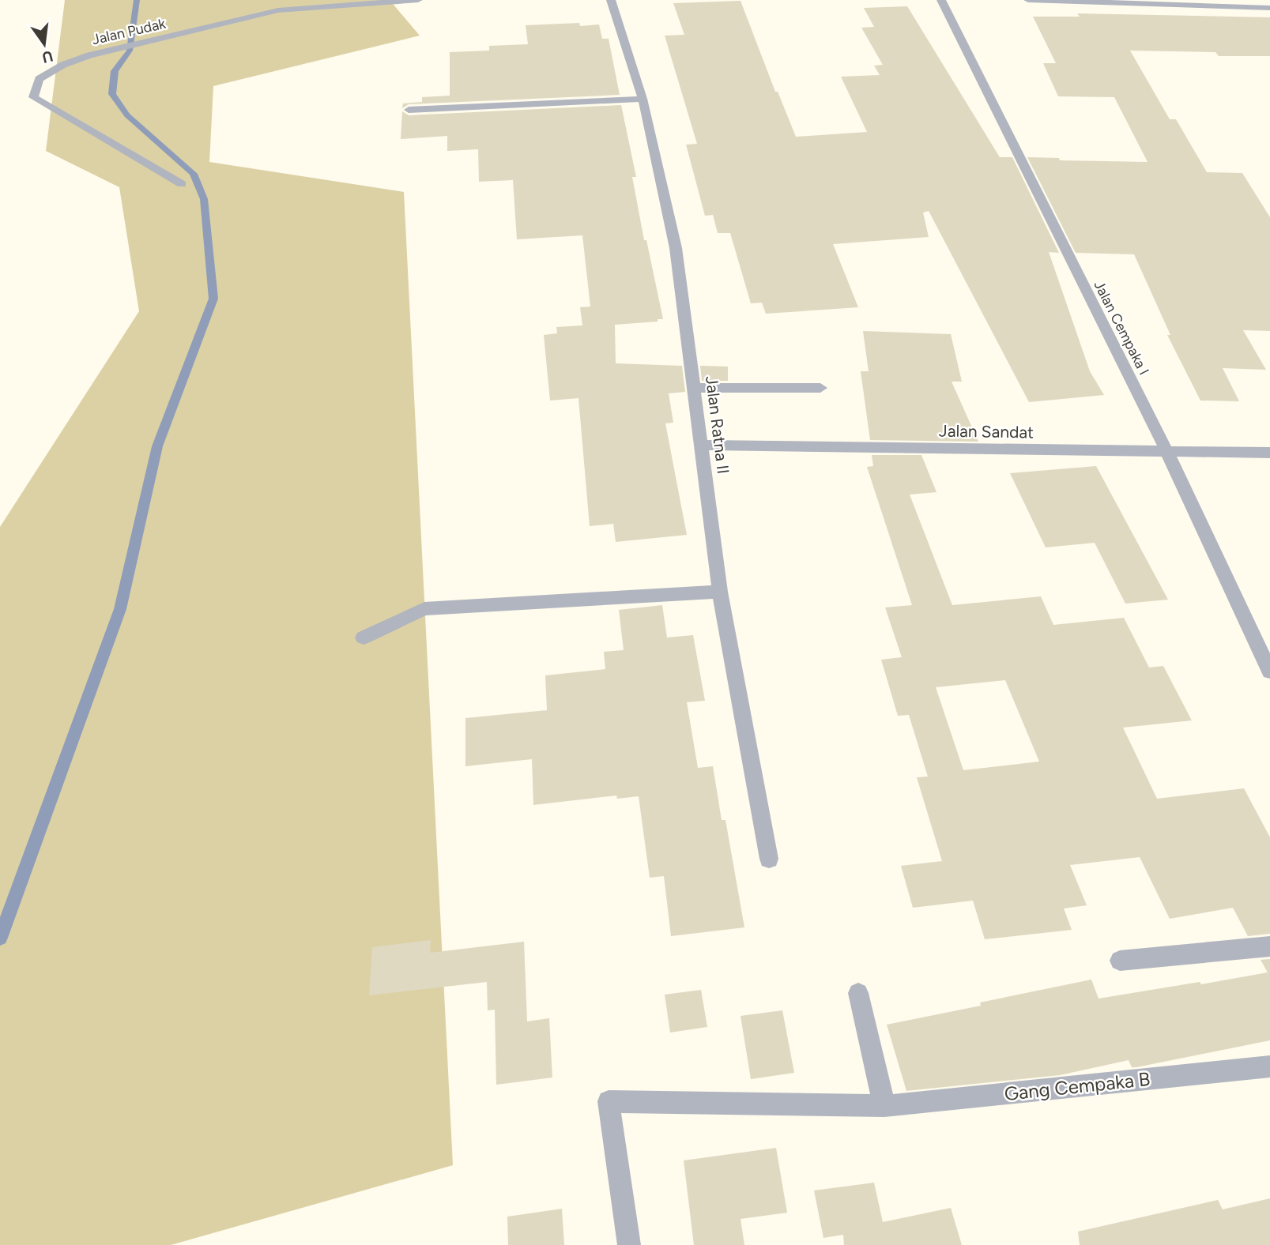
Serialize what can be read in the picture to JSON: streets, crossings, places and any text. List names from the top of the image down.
{
  "streets": {
    "street": [
      "Jalan Pudak",
      "Jalan Cempaka I",
      "Jalan Ratna II",
      "Jalan Sandat",
      "Gang Cempaka B"
    ]
  },
  "crossings": [
    ["Jalan Cempaka I", "Jalan Sandat"],
    ["Jalan Ratna II", "Jalan Sandat"]
  ],
  "north": "bottom"
}
